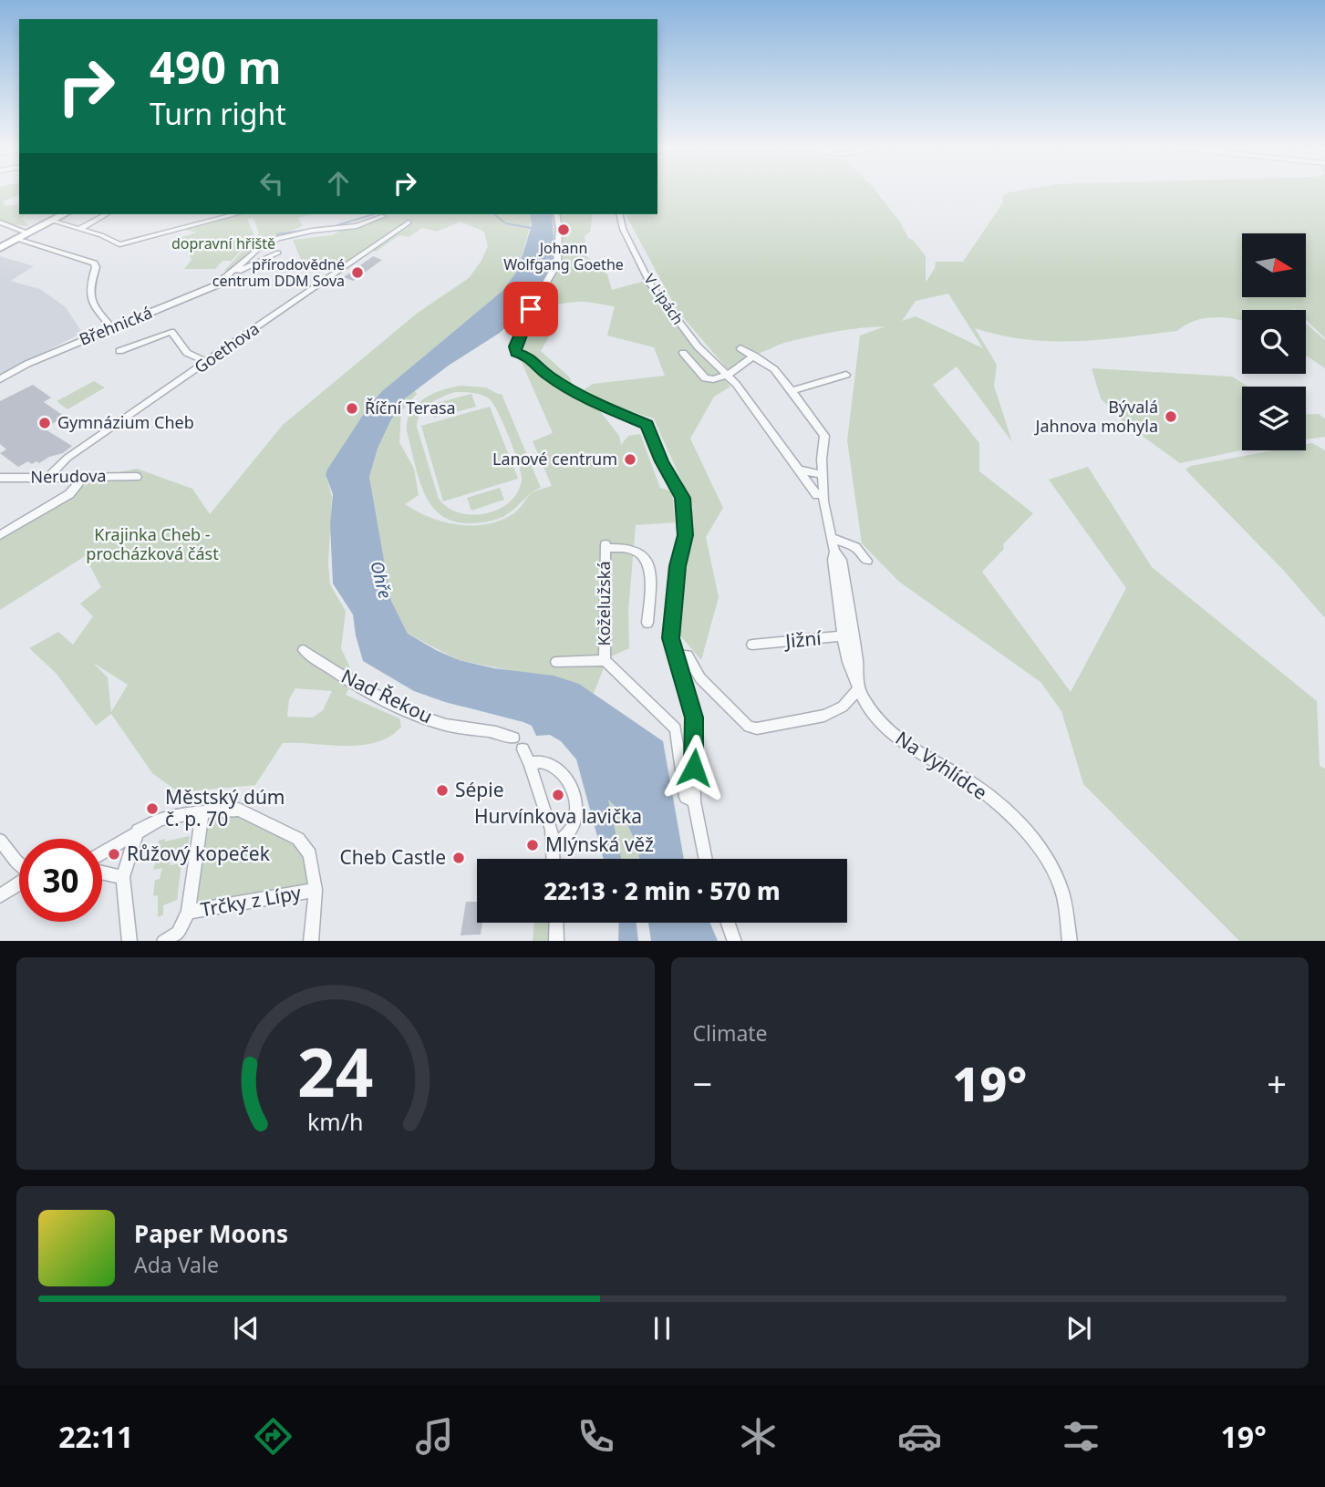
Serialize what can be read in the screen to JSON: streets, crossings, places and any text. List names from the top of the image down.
{
  "streets": {
    "street": [
      "V Lipách",
      "Břehnická",
      "Goethova",
      "Nerudova",
      "Koželužská",
      "Jižní",
      "Nad Řekou",
      "Na Vyhlídce",
      "Trčky z Lípy"
    ]
  },
  "crossings": [
    ["Goethova", "Nerudova"],
    ["Jižní", "Na Vyhlídce"]
  ],
  "water": ["Ohře"],
  "parks": ["dopravní hřiště", "Krajinka Cheb - procházková část"],
  "places": [
    "Johann Wolfgang Goethe",
    "přírodovědné centrum DDM Sova",
    "Říční Terasa",
    "Bývalá Jahnova mohyla",
    "Gymnázium Cheb",
    "Lanové centrum",
    "Sépie",
    "Hurvínkova lavička",
    "Městský dúm č. p. 70",
    "Mlýnská věž",
    "Růžový kopeček",
    "Cheb Castle"
  ],
  "north": "right",
  "page": {
    "turn": ["490 m", "Turn right"],
    "limit": "30",
    "trip": "22:13 · 2 min · 570 m",
    "tile": "Climate",
    "heat": ["−", "19°", "+"],
    "song": ["Paper Moons", "Ada Vale"],
    "tabs": ["22:11", "19°"],
    "gauge": ["24", "km/h"]
  }
}
